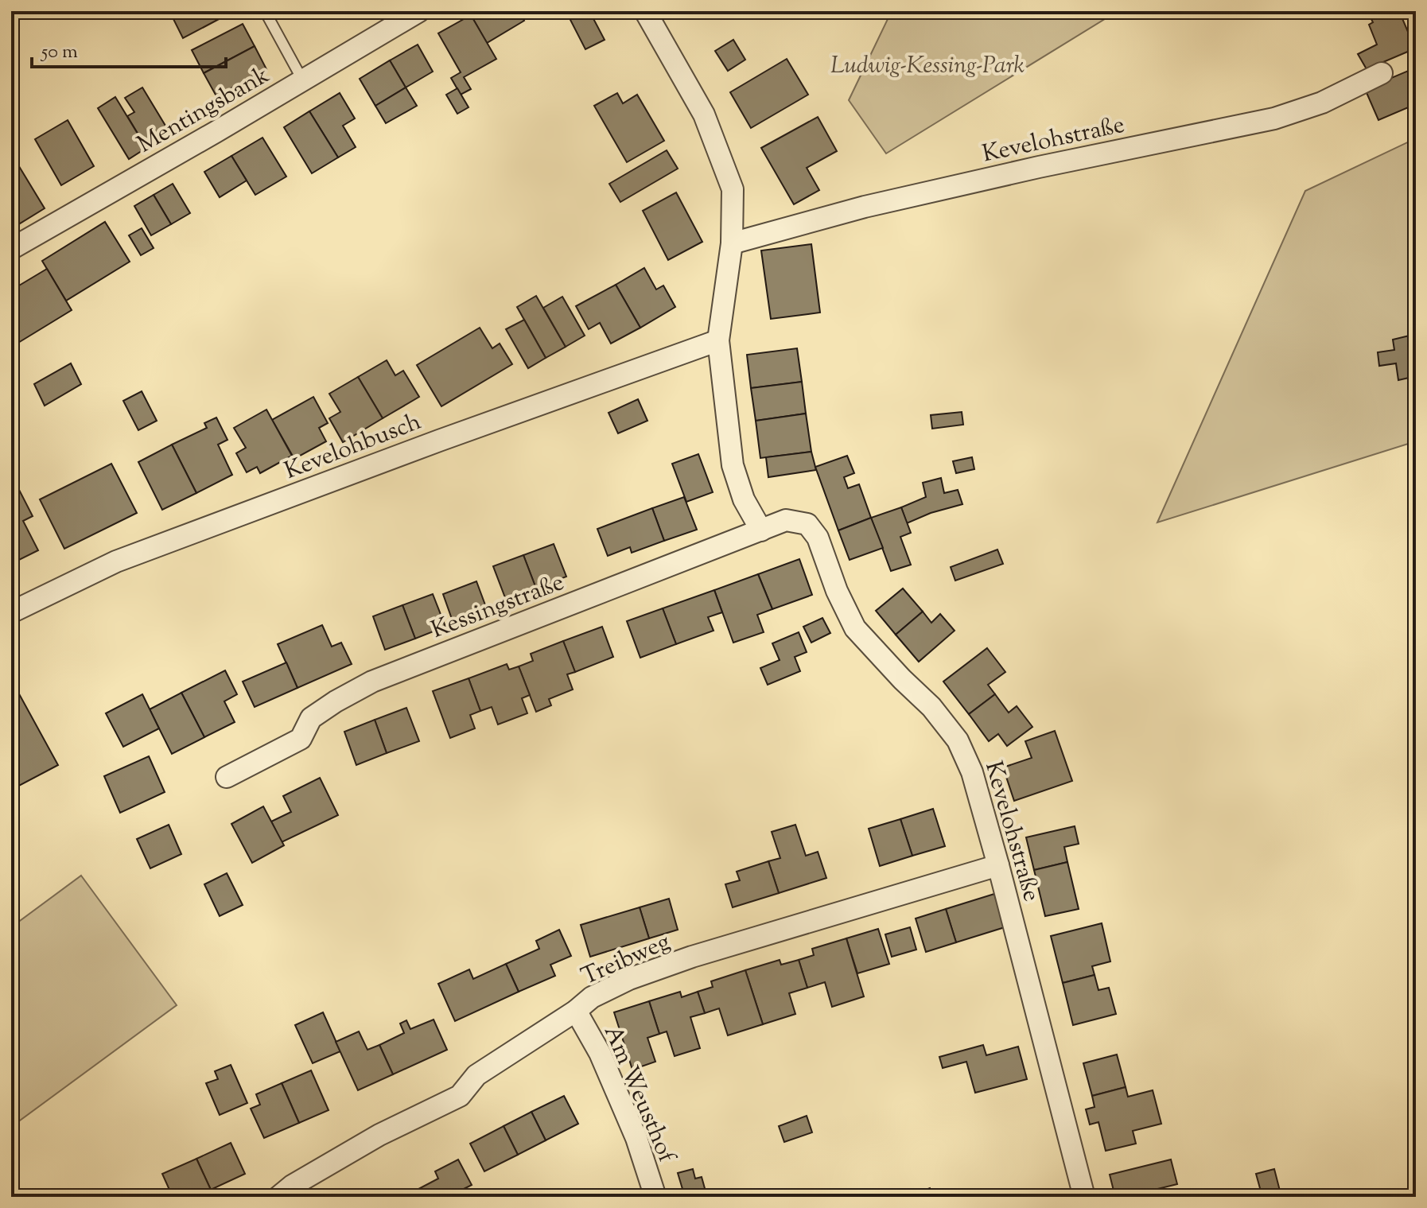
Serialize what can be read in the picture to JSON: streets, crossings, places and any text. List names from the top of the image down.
{
  "streets": {
    "street": [
      "Mentingsbank",
      "Kevelohstraße",
      "Kevelohbusch",
      "Kessingstraße",
      "Treibweg",
      "Am Weusthof"
    ]
  },
  "crossings": [
    ["Kevelohstraße", "Kessingstraße"],
    ["Kevelohstraße", "Treibweg"],
    ["Treibweg", "Am Weusthof"]
  ],
  "parks": ["Ludwig-Kessing-Park"],
  "scale_bar": "50 m"
}
